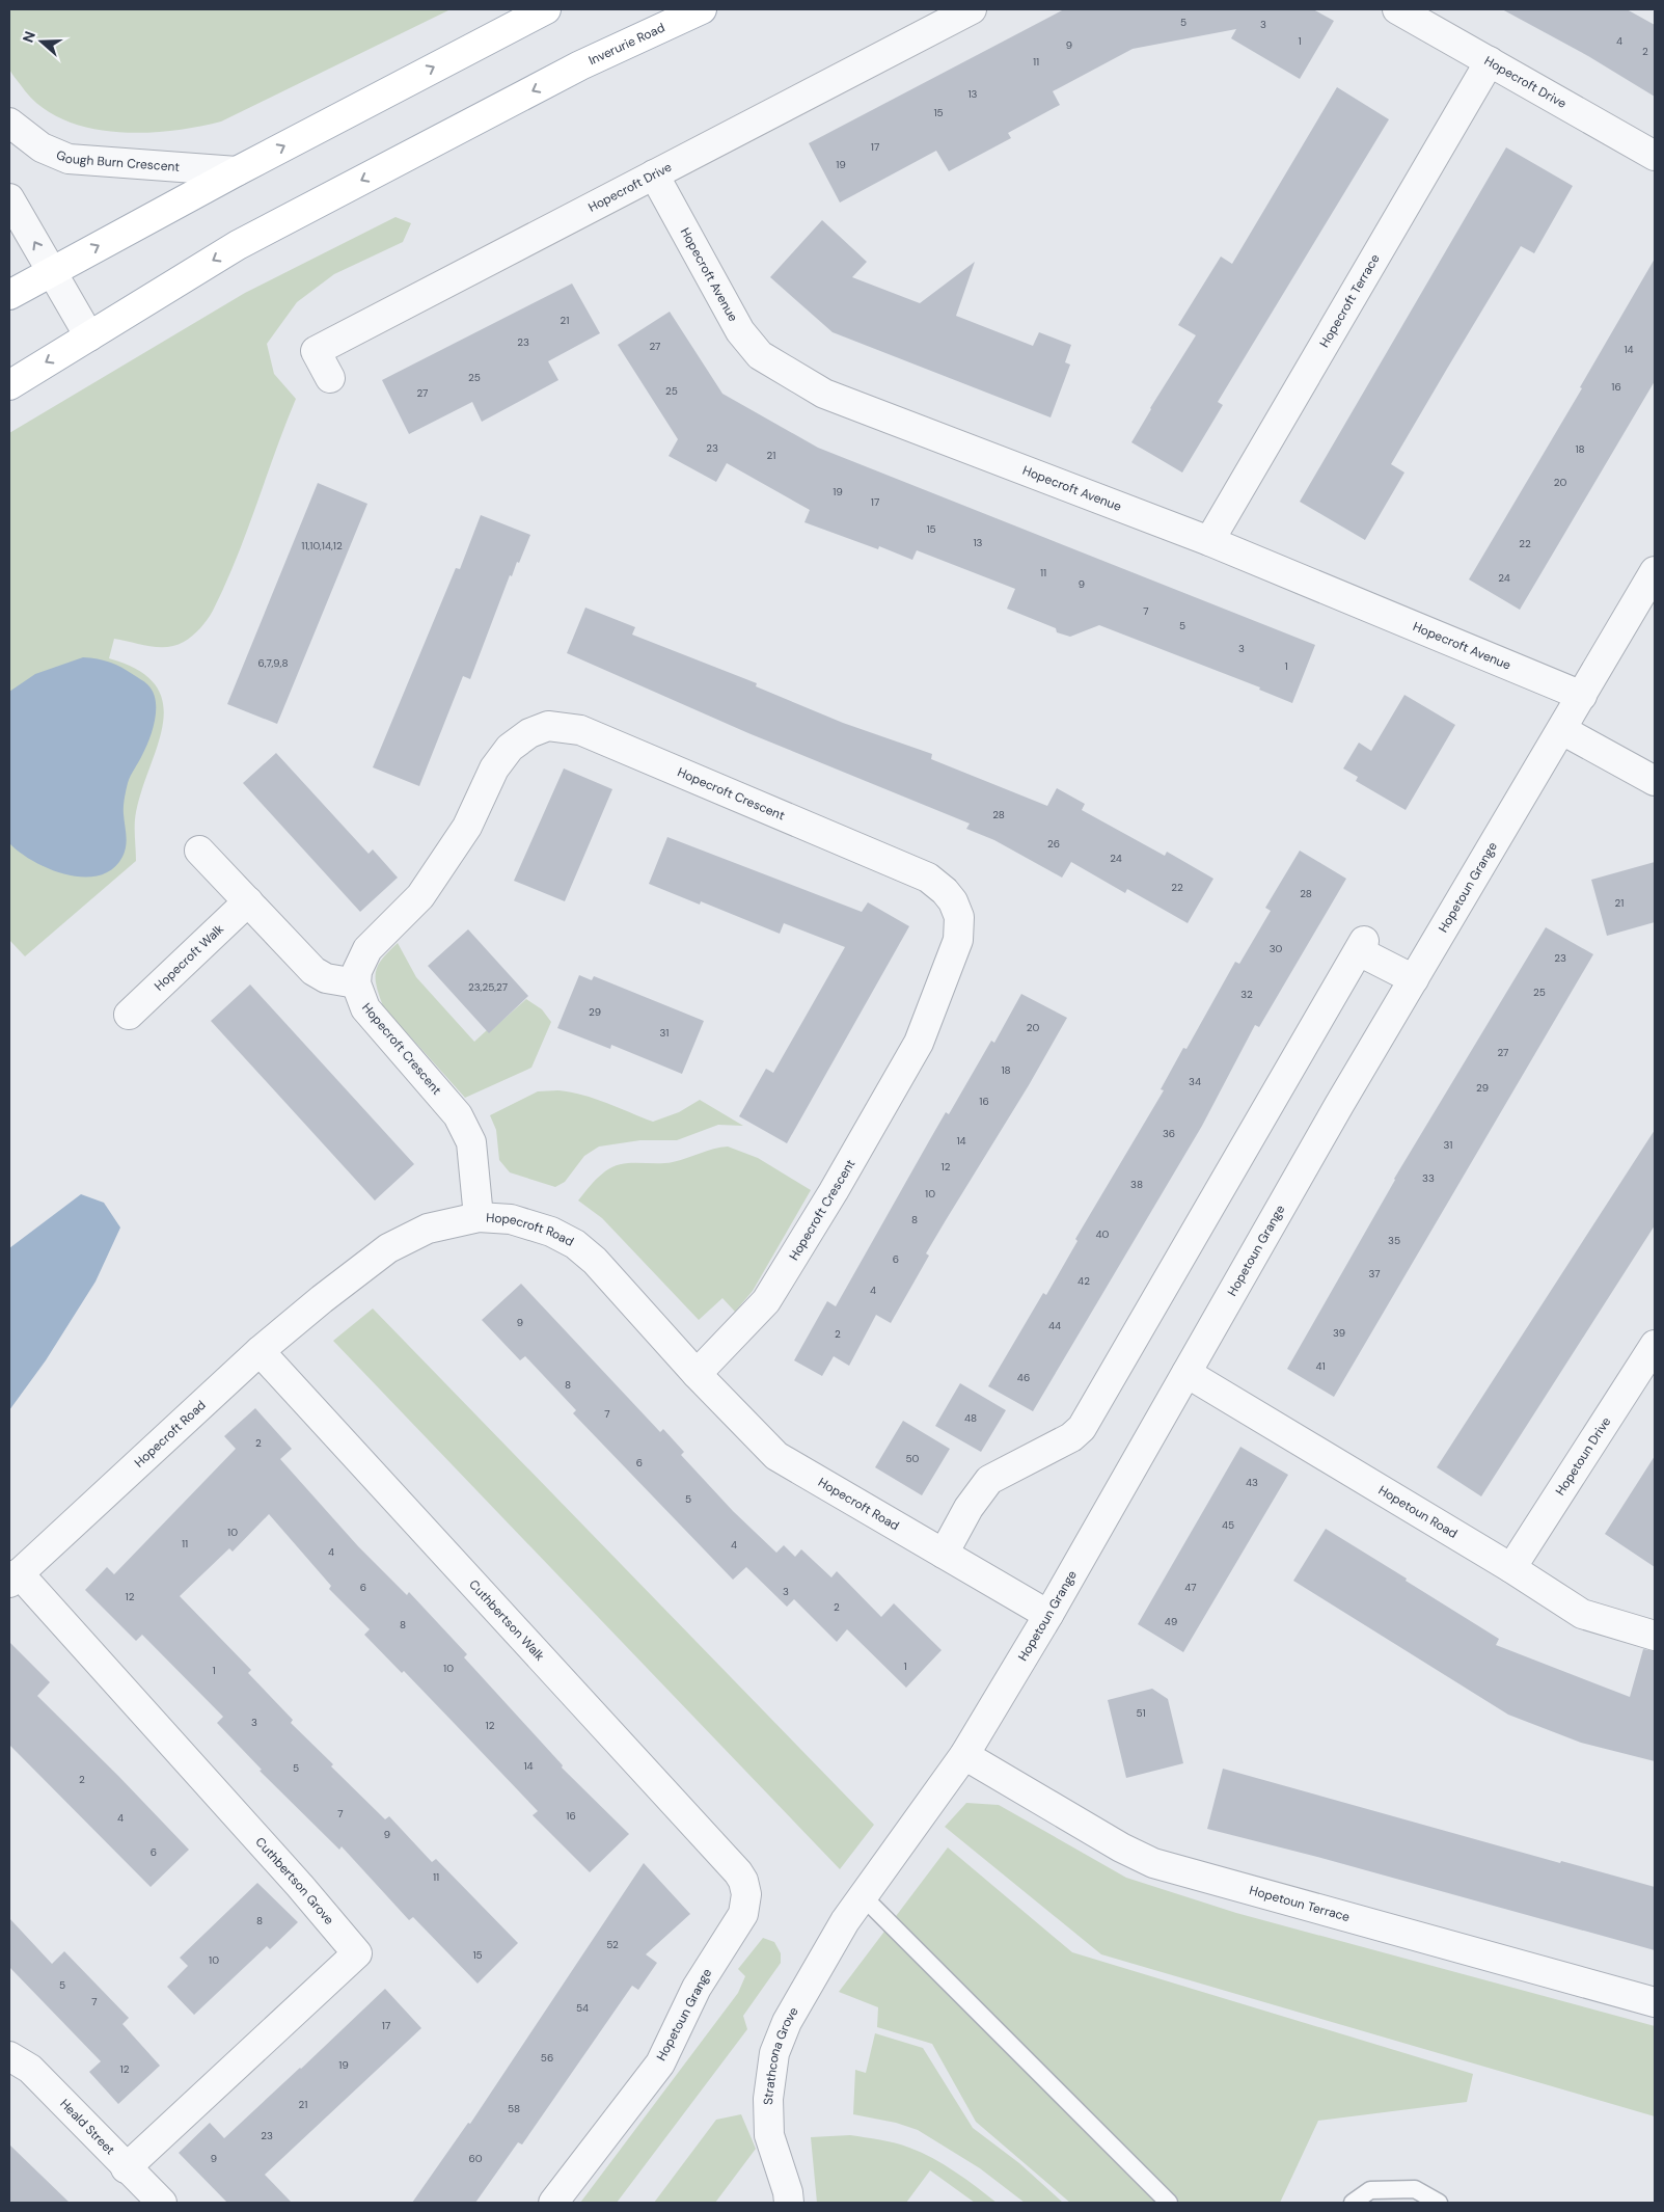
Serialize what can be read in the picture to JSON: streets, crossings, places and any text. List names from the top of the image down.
{
  "streets": {
    "main road": ["Inverurie Road"],
    "street": [
      "Hopecroft Drive",
      "Gough Burn Crescent",
      "Hopecroft Avenue",
      "Hopecroft Terrace",
      "Hopecroft Crescent",
      "Hopetoun Grange",
      "Hopecroft Walk",
      "Hopecroft Road",
      "Hopetoun Drive",
      "Hopetoun Road",
      "Cuthbertson Walk",
      "Cuthbertson Grove",
      "Hopetoun Terrace",
      "Strathcona Grove",
      "Heald Street"
    ]
  },
  "crossings": [
    ["Hopecroft Drive", "Hopecroft Avenue"],
    ["Hopecroft Drive", "Hopecroft Terrace"],
    ["Hopecroft Avenue", "Hopecroft Terrace"],
    ["Hopecroft Avenue", "Hopetoun Grange"],
    ["Hopecroft Crescent", "Hopecroft Road"],
    ["Hopetoun Grange", "Hopecroft Road"],
    ["Hopetoun Grange", "Hopetoun Road"],
    ["Hopetoun Grange", "Cuthbertson Walk"],
    ["Hopetoun Grange", "Hopetoun Terrace"],
    ["Hopetoun Grange", "Strathcona Grove"],
    ["Hopecroft Road", "Cuthbertson Walk"],
    ["Hopecroft Road", "Cuthbertson Grove"],
    ["Hopetoun Drive", "Hopetoun Road"],
    ["Cuthbertson Grove", "Heald Street"]
  ],
  "house_numbers": [
    "5",
    "3",
    "1",
    "4",
    "9",
    "2",
    "11",
    "13",
    "15",
    "17",
    "19",
    "21",
    "23",
    "27",
    "14",
    "25",
    "16",
    "25",
    "27",
    "23",
    "18",
    "21",
    "20",
    "19",
    "17",
    "15",
    "13",
    "22",
    "11,10,14,12",
    "11",
    "24",
    "9",
    "7",
    "5",
    "3",
    "6,7,9,8",
    "1",
    "28",
    "26",
    "24",
    "22",
    "28",
    "21",
    "30",
    "23",
    "23,25,27",
    "25",
    "32",
    "29",
    "20",
    "31",
    "27",
    "18",
    "34",
    "29",
    "16",
    "36",
    "14",
    "31",
    "12",
    "33",
    "38",
    "10",
    "8",
    "40",
    "35",
    "6",
    "37",
    "42",
    "4",
    "9",
    "44",
    "39",
    "2",
    "41",
    "46",
    "8",
    "7",
    "48",
    "2",
    "50",
    "6",
    "43",
    "5",
    "45",
    "10",
    "11",
    "4",
    "4",
    "6",
    "47",
    "3",
    "12",
    "2",
    "49",
    "8",
    "1",
    "10",
    "1",
    "51",
    "3",
    "12",
    "14",
    "5",
    "2",
    "7",
    "16",
    "4",
    "9",
    "6",
    "11",
    "8",
    "52",
    "15",
    "10",
    "5",
    "7",
    "54",
    "17",
    "56",
    "19",
    "12",
    "21",
    "58",
    "23",
    "9",
    "60"
  ],
  "north": "left"
}
